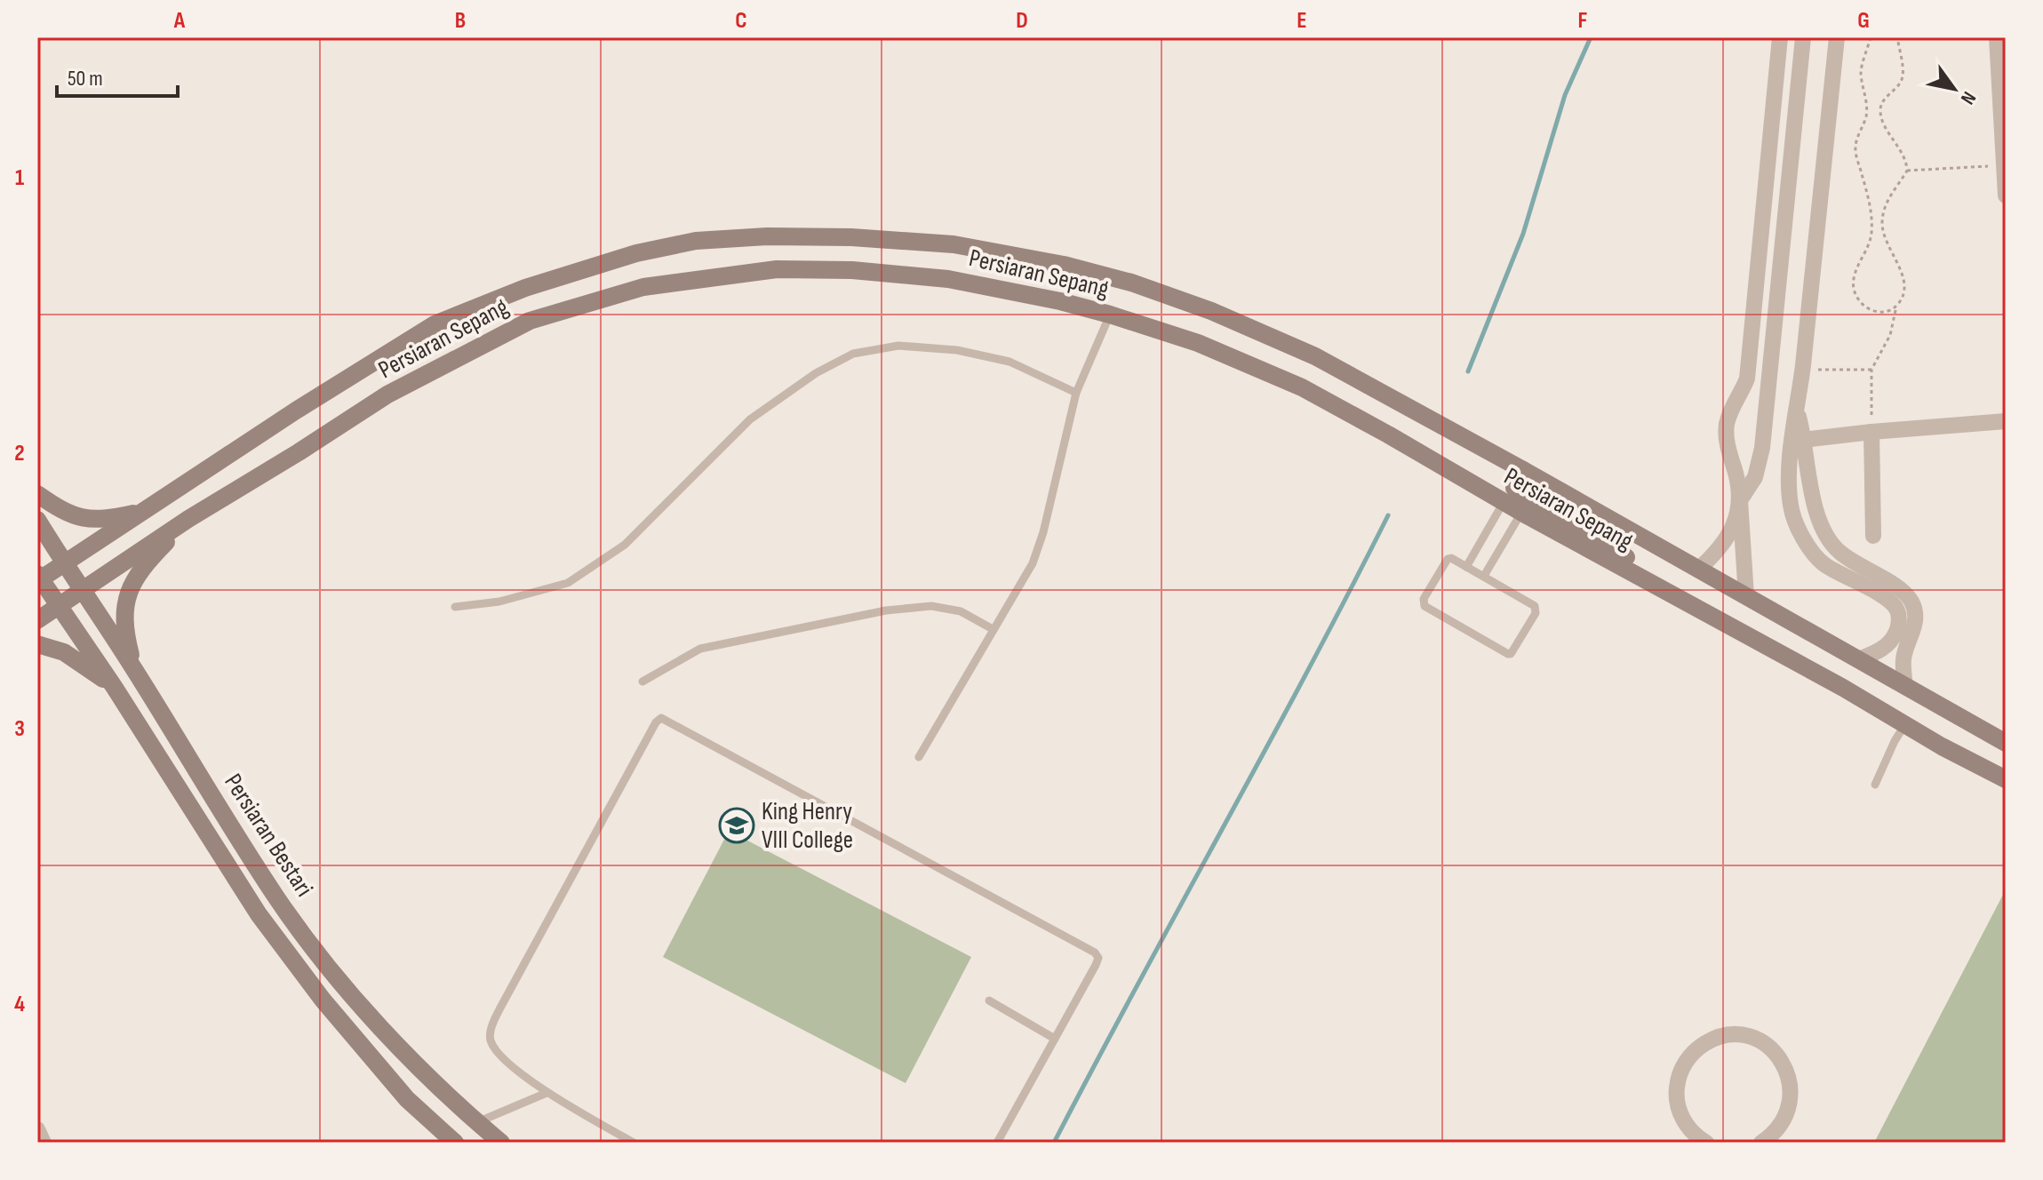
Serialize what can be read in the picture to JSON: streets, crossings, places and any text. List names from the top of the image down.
{
  "streets": {
    "street": ["Persiaran Sepang", "Persiaran Bestari"]
  },
  "crossings": [
    ["Persiaran Sepang", "Persiaran Bestari"]
  ],
  "places": {
    "school or university": ["King Henry VIII College"]
  },
  "scale_bar": "50 m",
  "north": "bottom right",
  "grid": {
    "columns": [
      "A",
      "B",
      "C",
      "D",
      "E",
      "F",
      "G"
    ],
    "rows": [
      "1",
      "2",
      "3",
      "4"
    ]
  }
}
